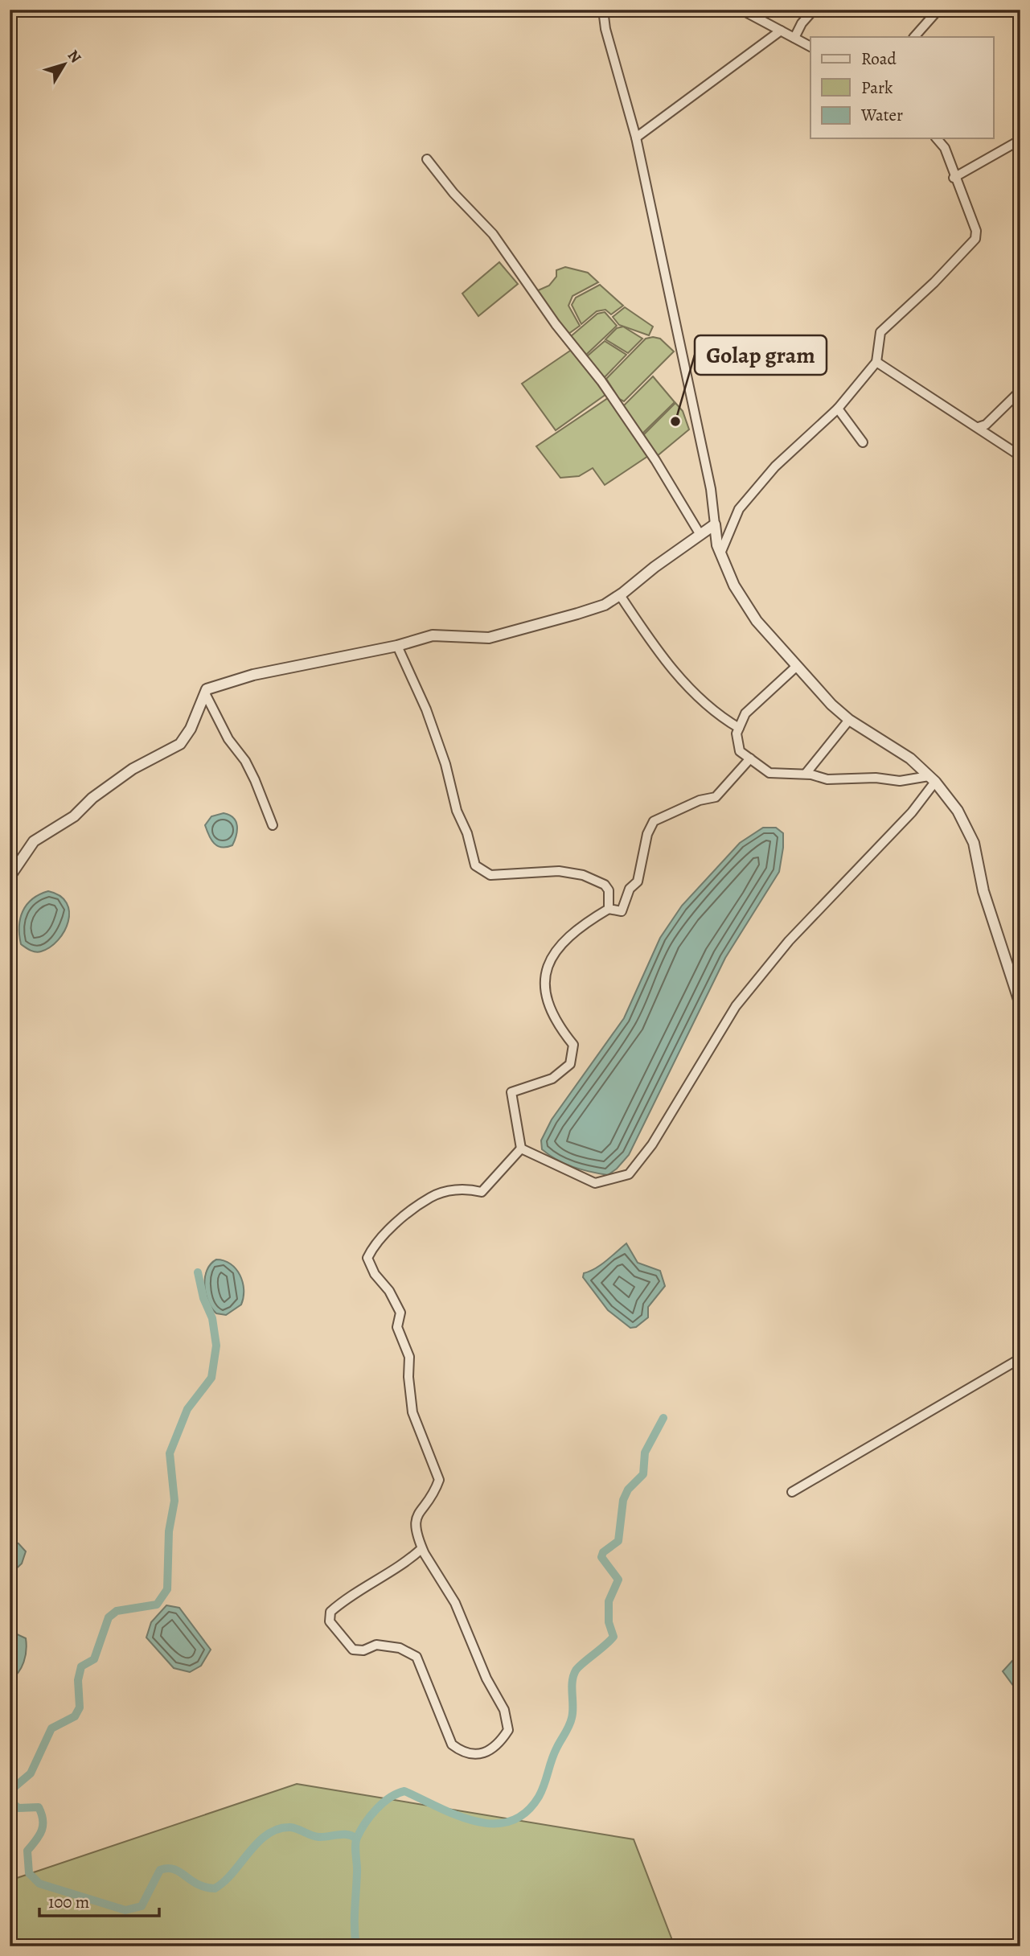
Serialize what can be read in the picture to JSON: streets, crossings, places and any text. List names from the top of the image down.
{
  "places": ["Golap gram"],
  "legend": ["Road", "Park", "Water"],
  "scale_bar": "100 m",
  "north": "top right"
}
